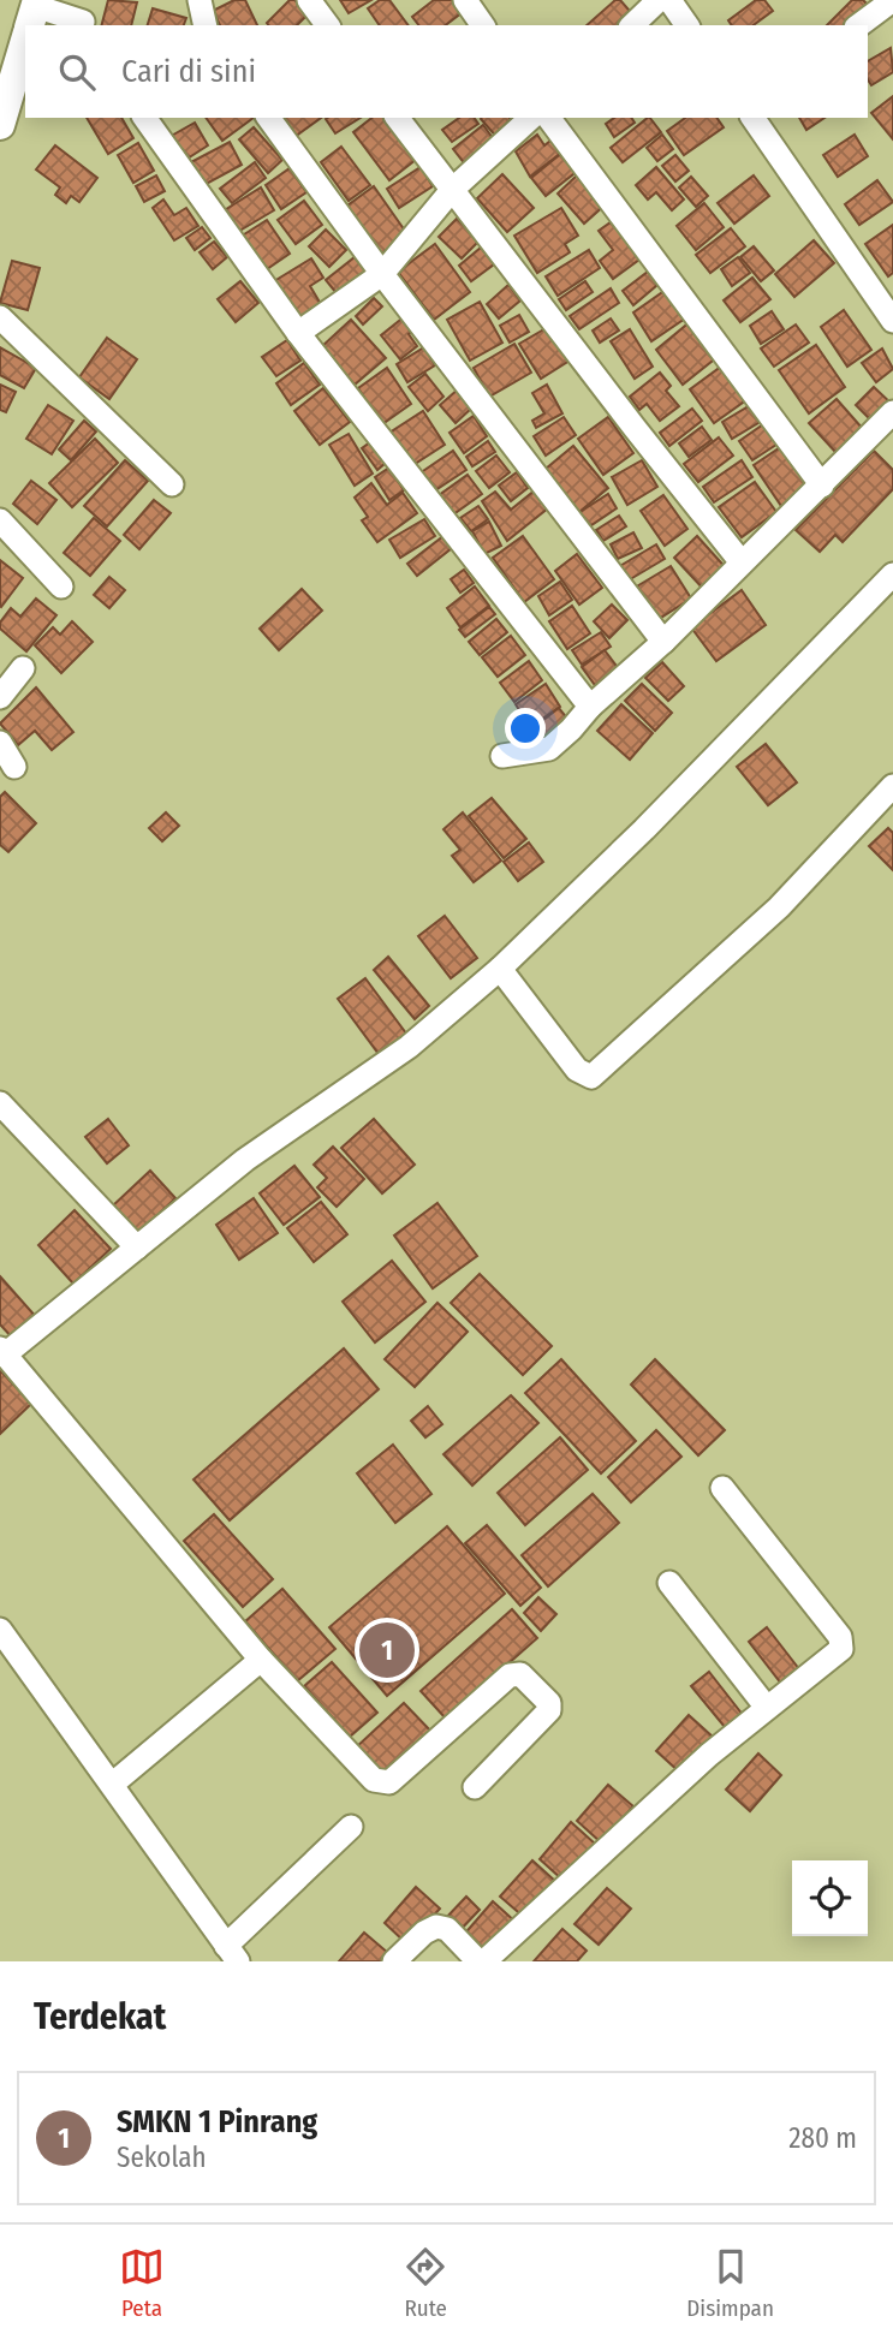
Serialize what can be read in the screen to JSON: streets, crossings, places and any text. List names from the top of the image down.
{
  "page": {
    "search": "Cari di sini",
    "pins": "1",
    "heading": "Terdekat",
    "list": [
      {
        "mark": "1",
        "name": "SMKN 1 Pinrang",
        "note": "Sekolah",
        "value": "280 m"
      }
    ],
    "nav": ["Peta", "Rute", "Disimpan"]
  }
}
